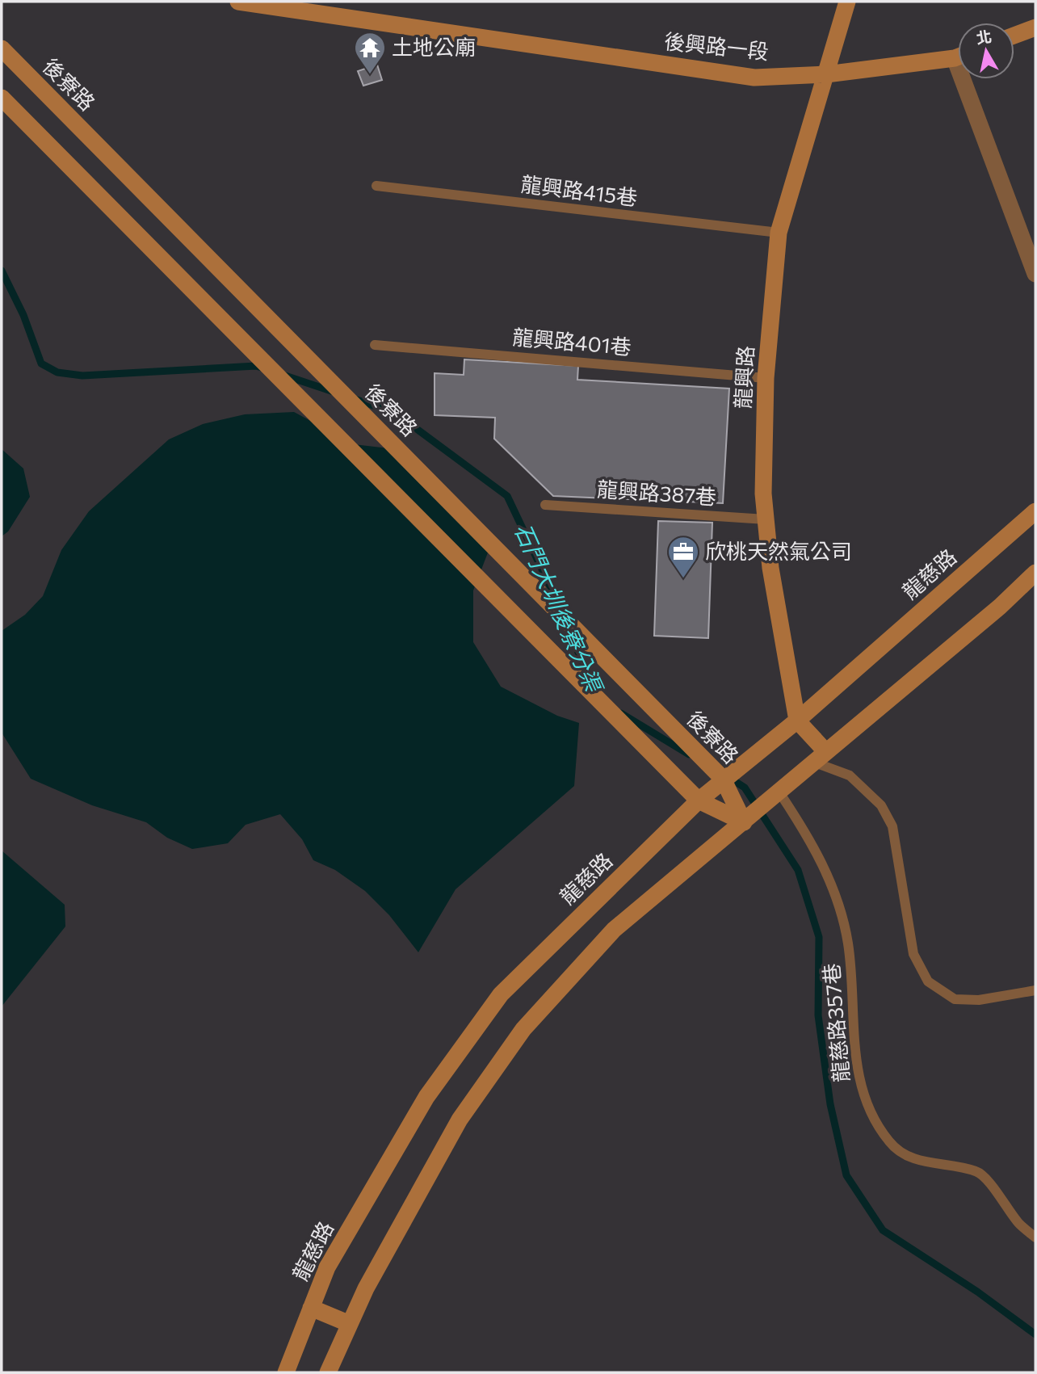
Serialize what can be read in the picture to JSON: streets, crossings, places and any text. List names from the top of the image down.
{
  "streets": {
    "street": [
      "後興路一段",
      "後寮路",
      "龍興路",
      "龍慈路"
    ],
    "lane": [
      "龍興路415巷",
      "龍興路401巷",
      "龍興路387巷",
      "龍慈路357巷"
    ]
  },
  "crossings": [
    ["後興路一段", "龍興路"],
    ["後寮路", "龍慈路"],
    ["龍興路415巷", "龍興路"],
    ["龍興路401巷", "龍興路"],
    ["龍興路", "龍興路387巷"],
    ["龍興路", "龍慈路"]
  ],
  "water": ["石門大圳後寮分渠"],
  "places": {
    "temple": ["土地公廟"],
    "office": ["欣桃天然氣公司"]
  },
  "north": "top"
}
